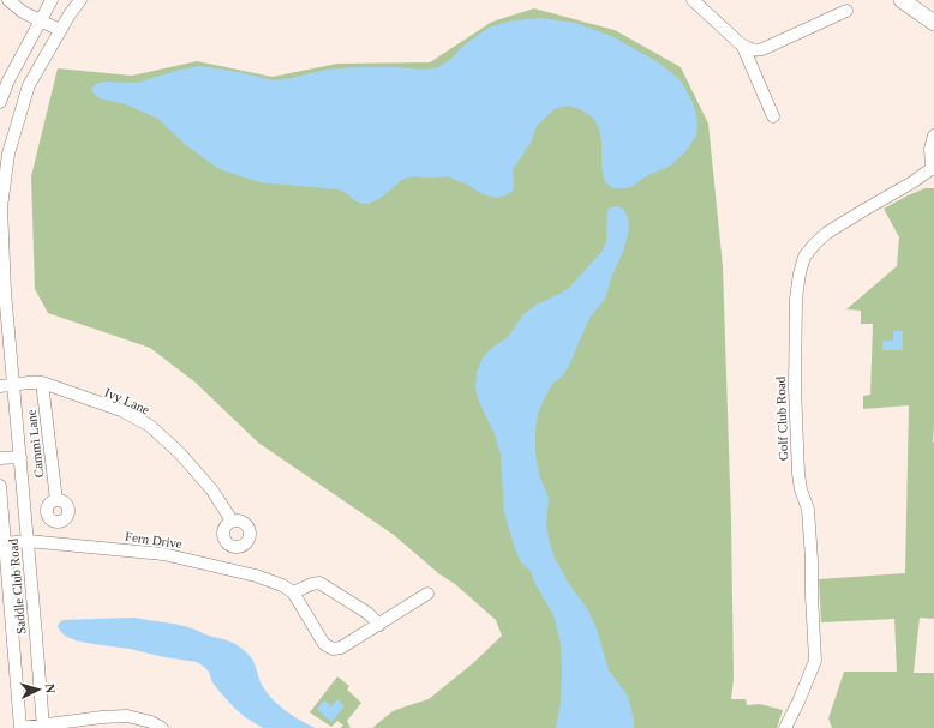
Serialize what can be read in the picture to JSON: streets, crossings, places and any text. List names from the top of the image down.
{
  "streets": {
    "street": [
      "Ivy Lane",
      "Golf Club Road",
      "Cammi Lane",
      "Fern Drive",
      "Saddle Club Road"
    ]
  },
  "crossings": [
    ["Ivy Lane", "Cammi Lane"],
    ["Ivy Lane", "Saddle Club Road"],
    ["Fern Drive", "Saddle Club Road"]
  ],
  "north": "right"
}
